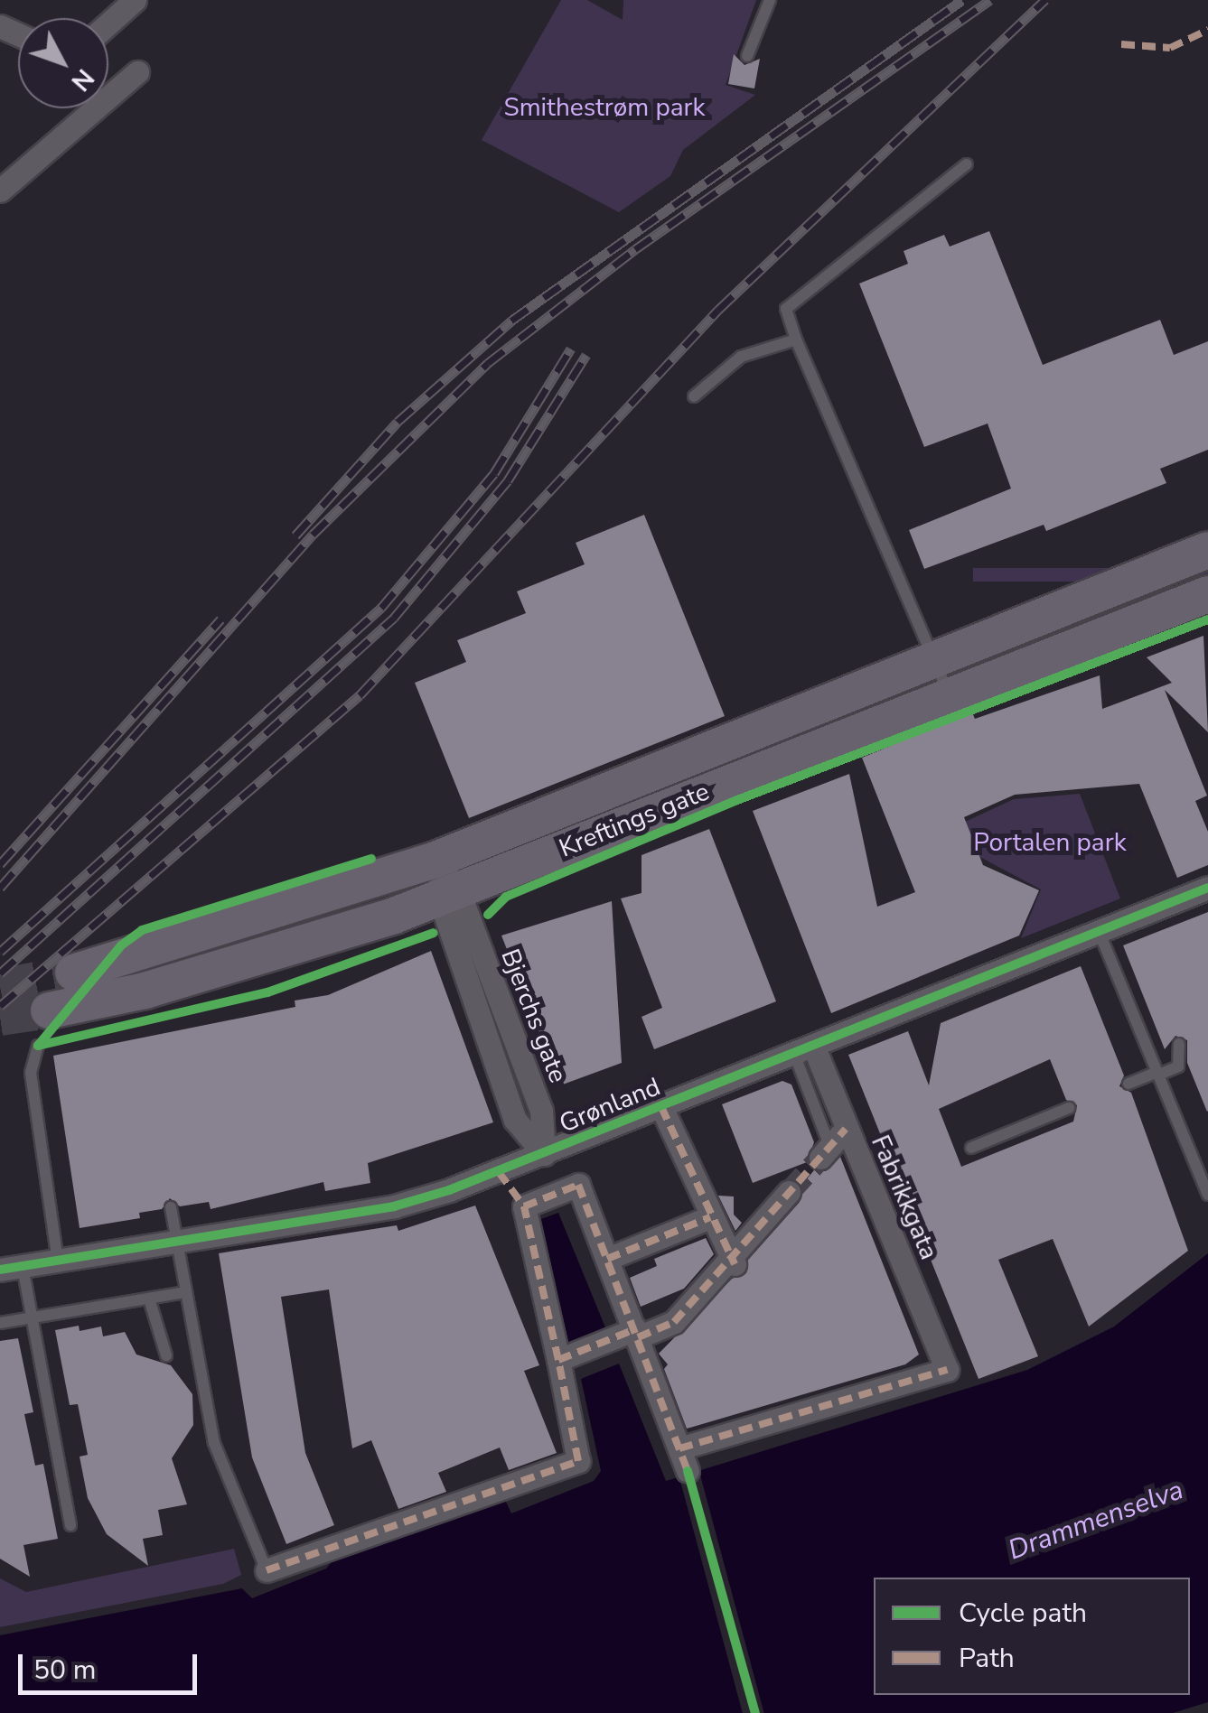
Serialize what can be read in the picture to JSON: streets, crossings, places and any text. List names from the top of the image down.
{
  "streets": {
    "main road": ["Kreftings gate"],
    "street": ["Bjerchs gate", "Grønland", "Fabrikkgata"]
  },
  "crossings": [
    ["Kreftings gate", "Bjerchs gate"],
    ["Bjerchs gate", "Grønland"],
    ["Grønland", "Fabrikkgata"]
  ],
  "water": ["Drammenselva"],
  "parks": ["Smithestrøm park", "Portalen park"],
  "legend": ["Cycle path", "Path"],
  "scale_bar": "50 m",
  "north": "bottom right"
}
